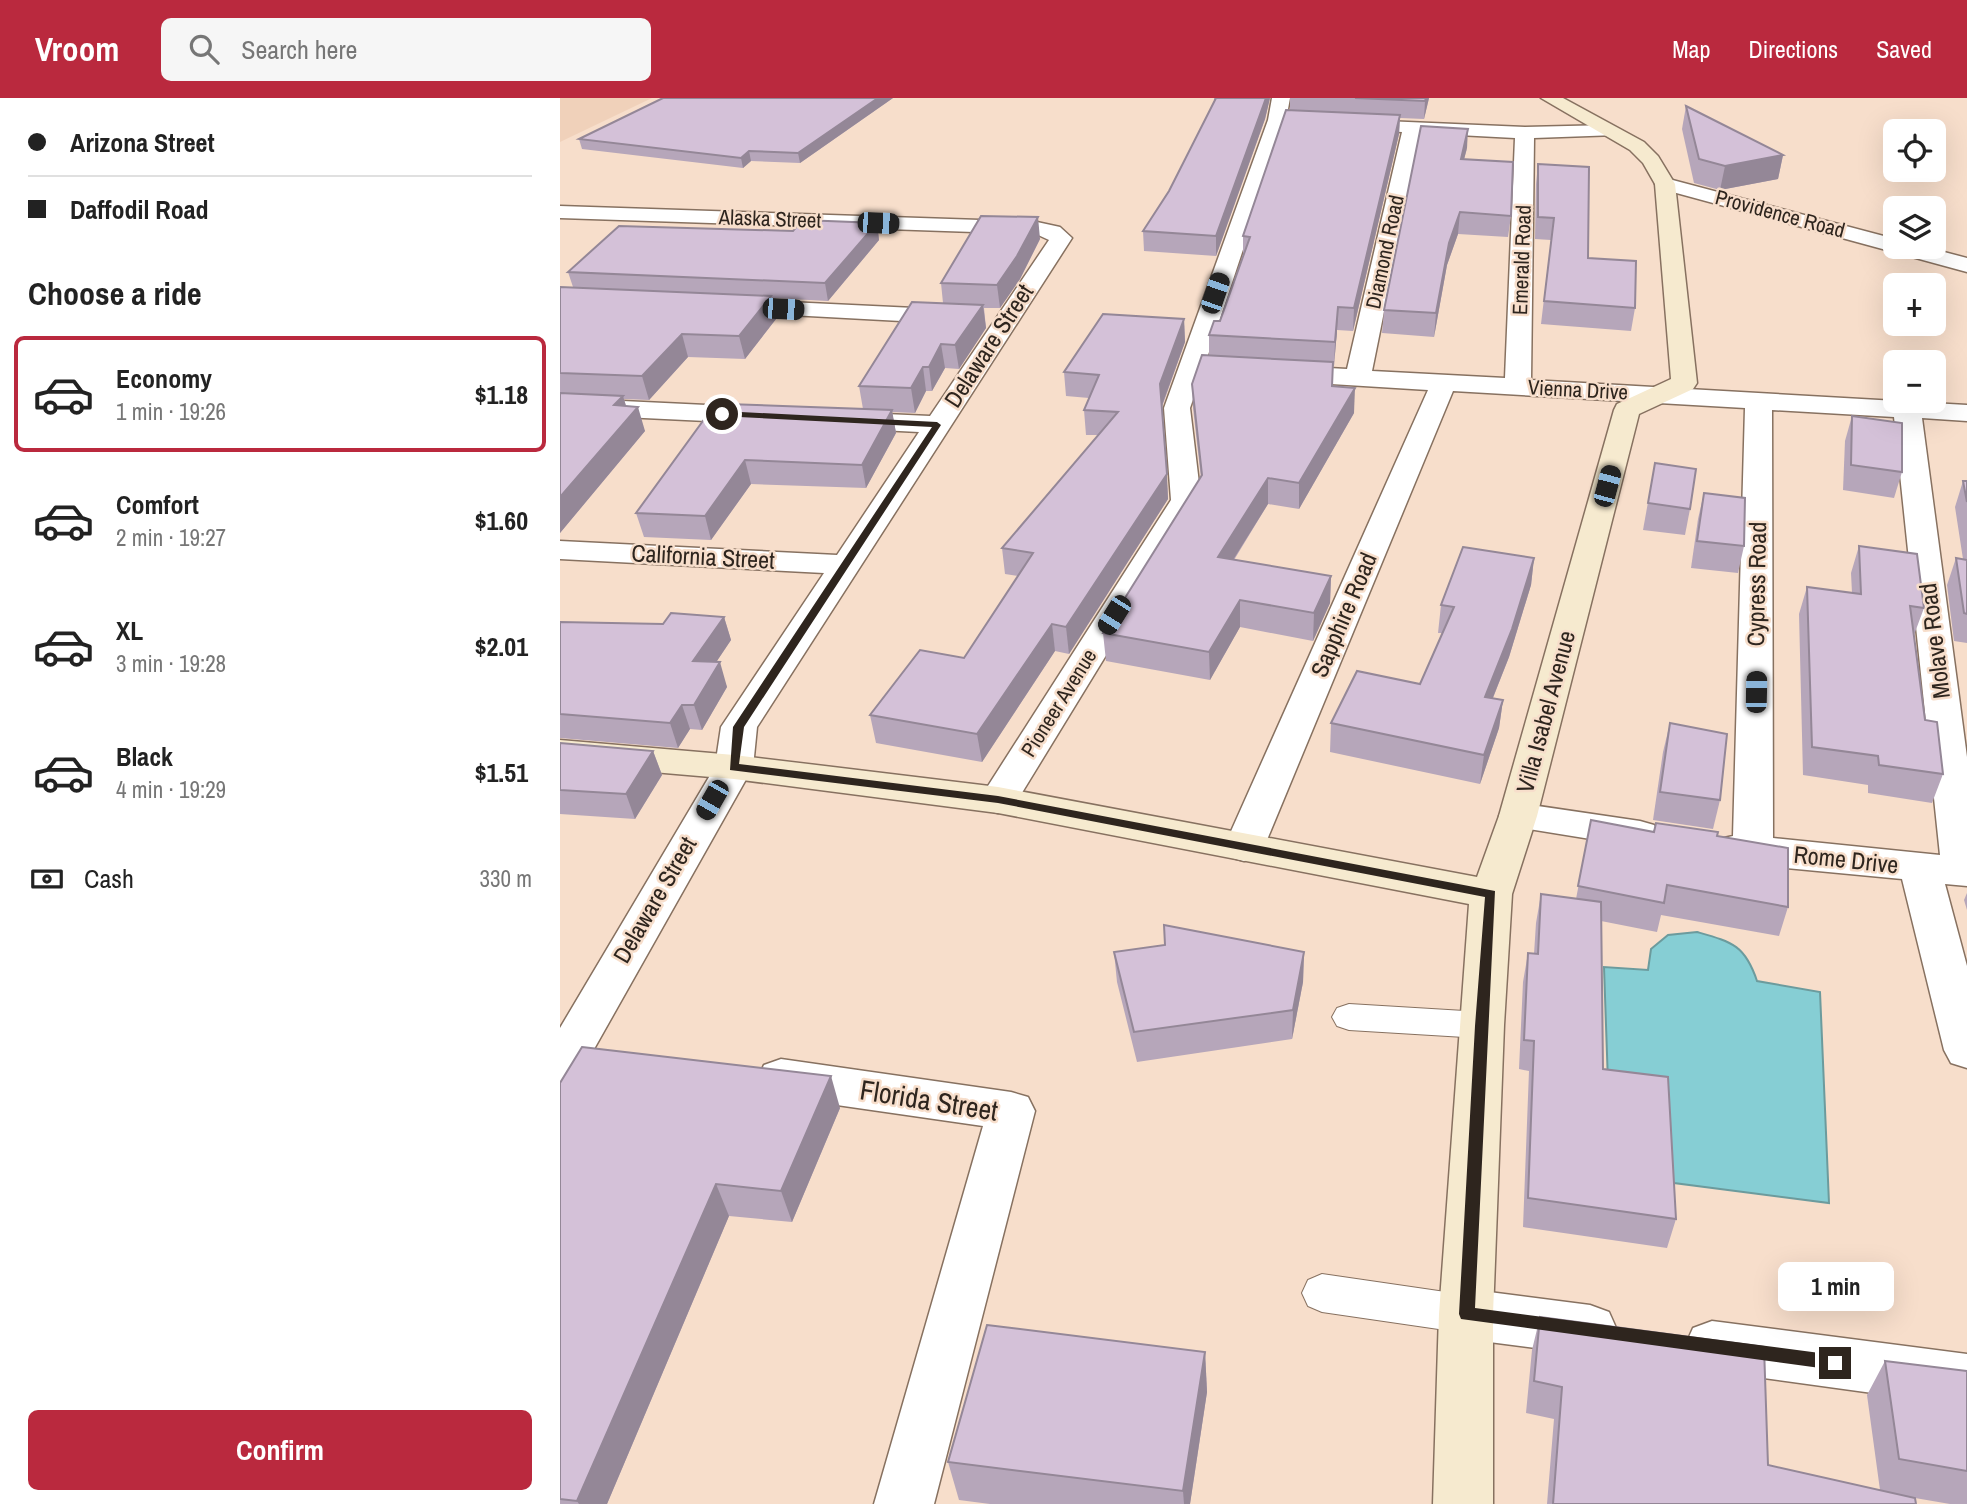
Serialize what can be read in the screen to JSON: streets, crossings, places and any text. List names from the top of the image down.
{
  "streets": {
    "street": [
      "Providence Road",
      "Alaska Street",
      "Diamond Road",
      "Emerald Road",
      "Delaware Street",
      "Vienna Drive",
      "California Street",
      "Cypress Road",
      "Sapphire Road",
      "Molave Road",
      "Pioneer Avenue",
      "Villa Isabel Avenue",
      "Rome Drive",
      "Florida Street"
    ]
  },
  "crossings": [
    ["Providence Road", "Villa Isabel Avenue"],
    ["Alaska Street", "Delaware Street"],
    ["Diamond Road", "Vienna Drive"],
    ["Emerald Road", "Vienna Drive"],
    ["Delaware Street", "California Street"],
    ["Vienna Drive", "Cypress Road"],
    ["Vienna Drive", "Sapphire Road"],
    ["Vienna Drive", "Pioneer Avenue"],
    ["Vienna Drive", "Villa Isabel Avenue"],
    ["Cypress Road", "Rome Drive"],
    ["Molave Road", "Rome Drive"],
    ["Villa Isabel Avenue", "Rome Drive"]
  ],
  "page": {
    "header": "Vroom",
    "search": "Search here",
    "nav": ["Map", "Directions", "Saved"],
    "banner": ["Arizona Street", "Daffodil Road"],
    "map_buttons": ["+", "−"],
    "heading": "Choose a ride",
    "list": [
      {
        "name": "Economy",
        "note": "1 min · 19:26",
        "value": "$1.18"
      },
      {
        "name": "Comfort",
        "note": "2 min · 19:27",
        "value": "$1.60"
      },
      {
        "name": "XL",
        "note": "3 min · 19:28",
        "value": "$2.01"
      },
      {
        "name": "Black",
        "note": "4 min · 19:29",
        "value": "$1.51"
      }
    ],
    "pay": ["Cash", "330 m"],
    "bubble": "1 min",
    "buttons": "Confirm"
  }
}
